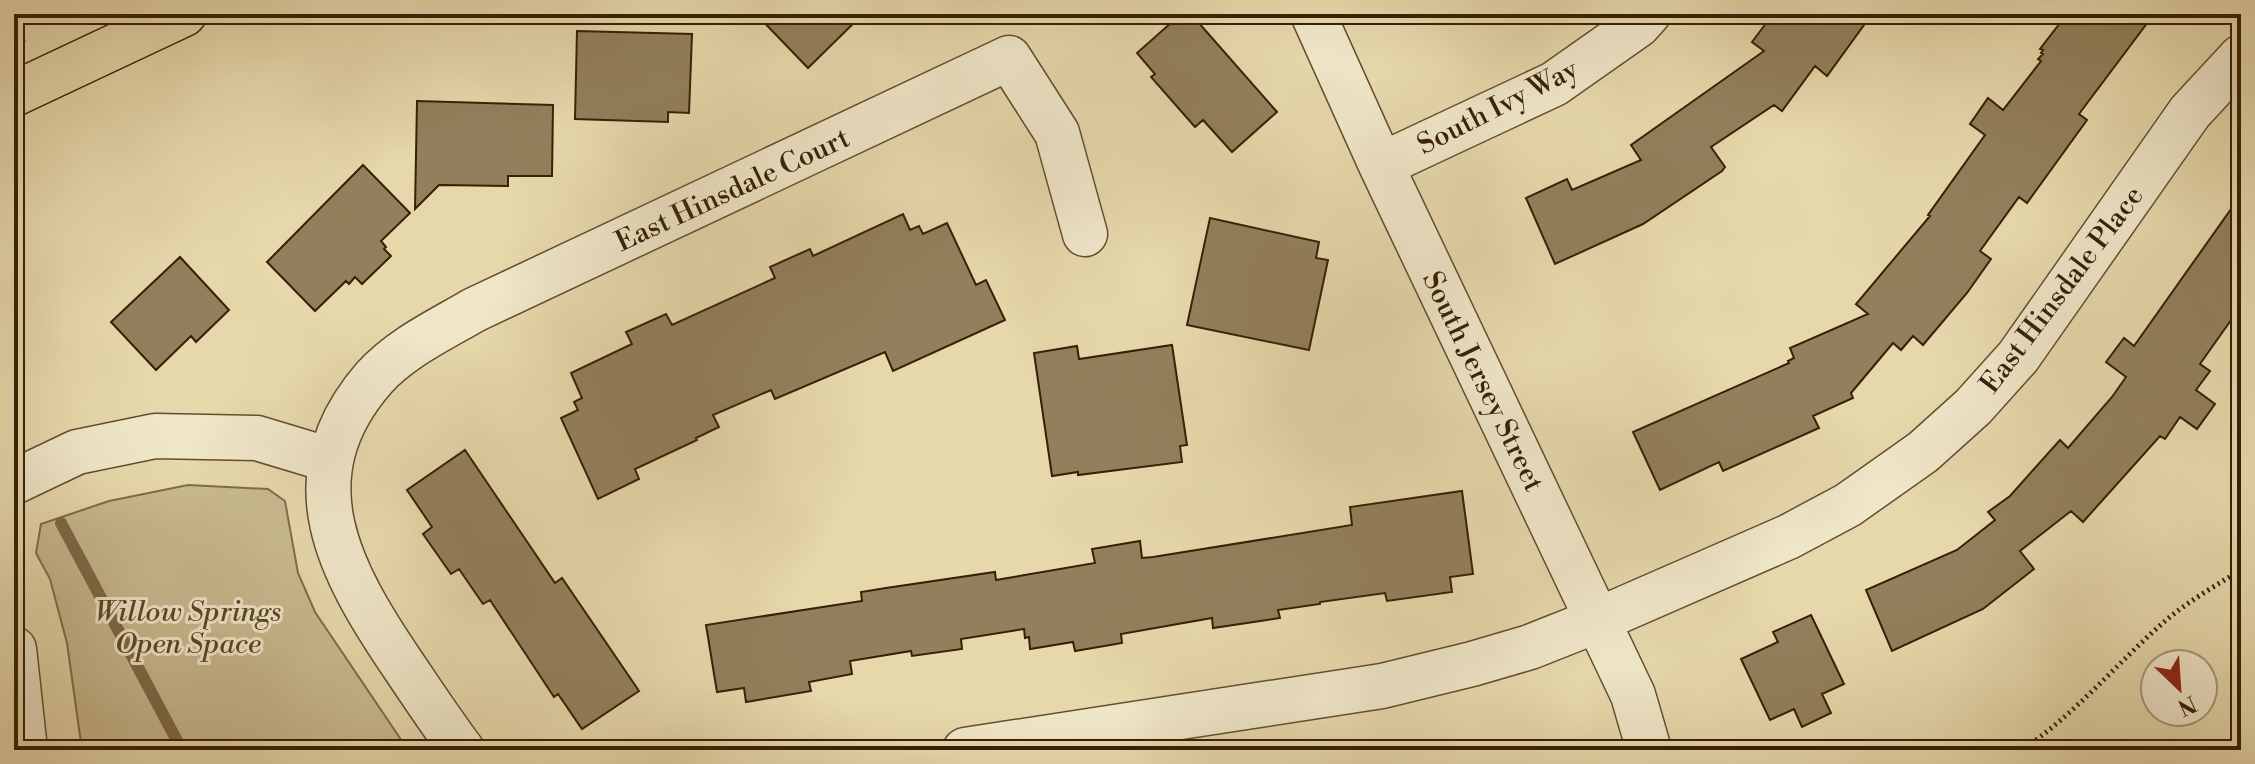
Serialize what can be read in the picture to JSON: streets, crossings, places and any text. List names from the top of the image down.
{
  "streets": {
    "street": [
      "South Ivy Way",
      "East Hinsdale Court",
      "East Hinsdale Place",
      "South Jersey Street"
    ]
  },
  "crossings": [
    ["South Ivy Way", "South Jersey Street"],
    ["East Hinsdale Place", "South Jersey Street"]
  ],
  "parks": ["Willow Springs Open Space"],
  "north": "bottom right"
}
